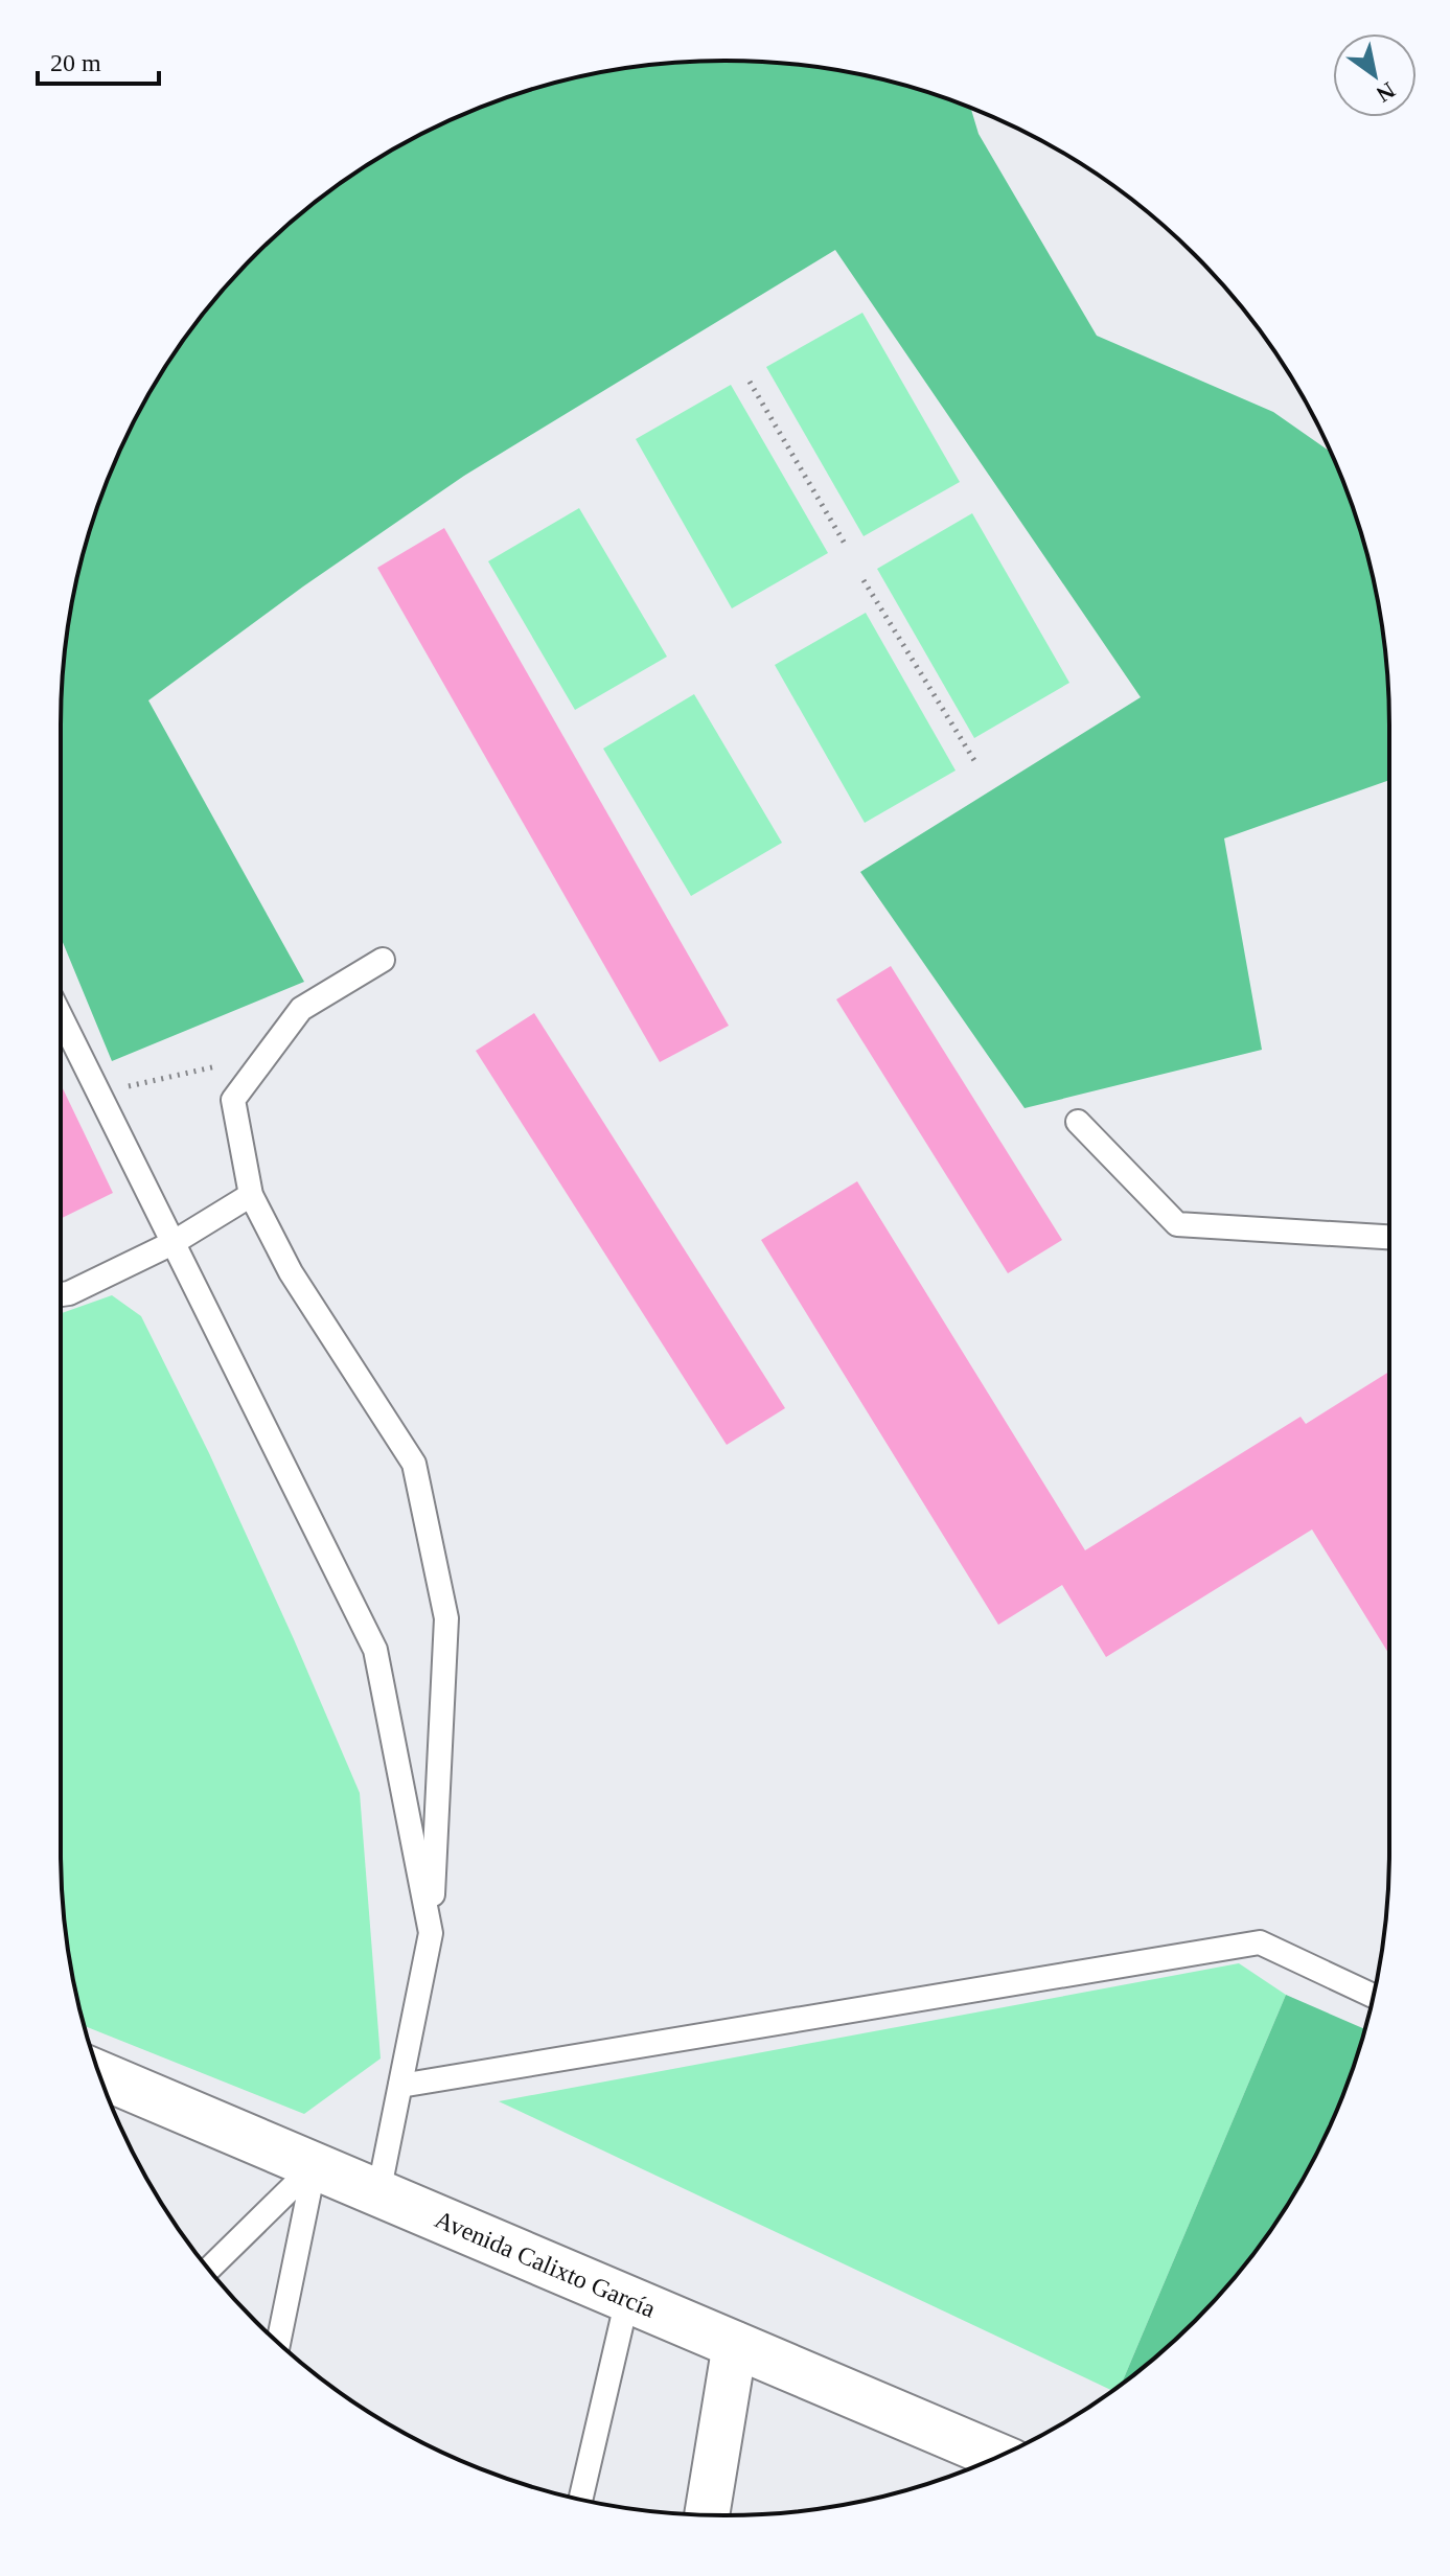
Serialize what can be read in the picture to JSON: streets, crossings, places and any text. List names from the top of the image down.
{
  "streets": {
    "street": ["Avenida Calixto García"]
  },
  "scale_bar": "20 m",
  "north": "bottom right"
}
